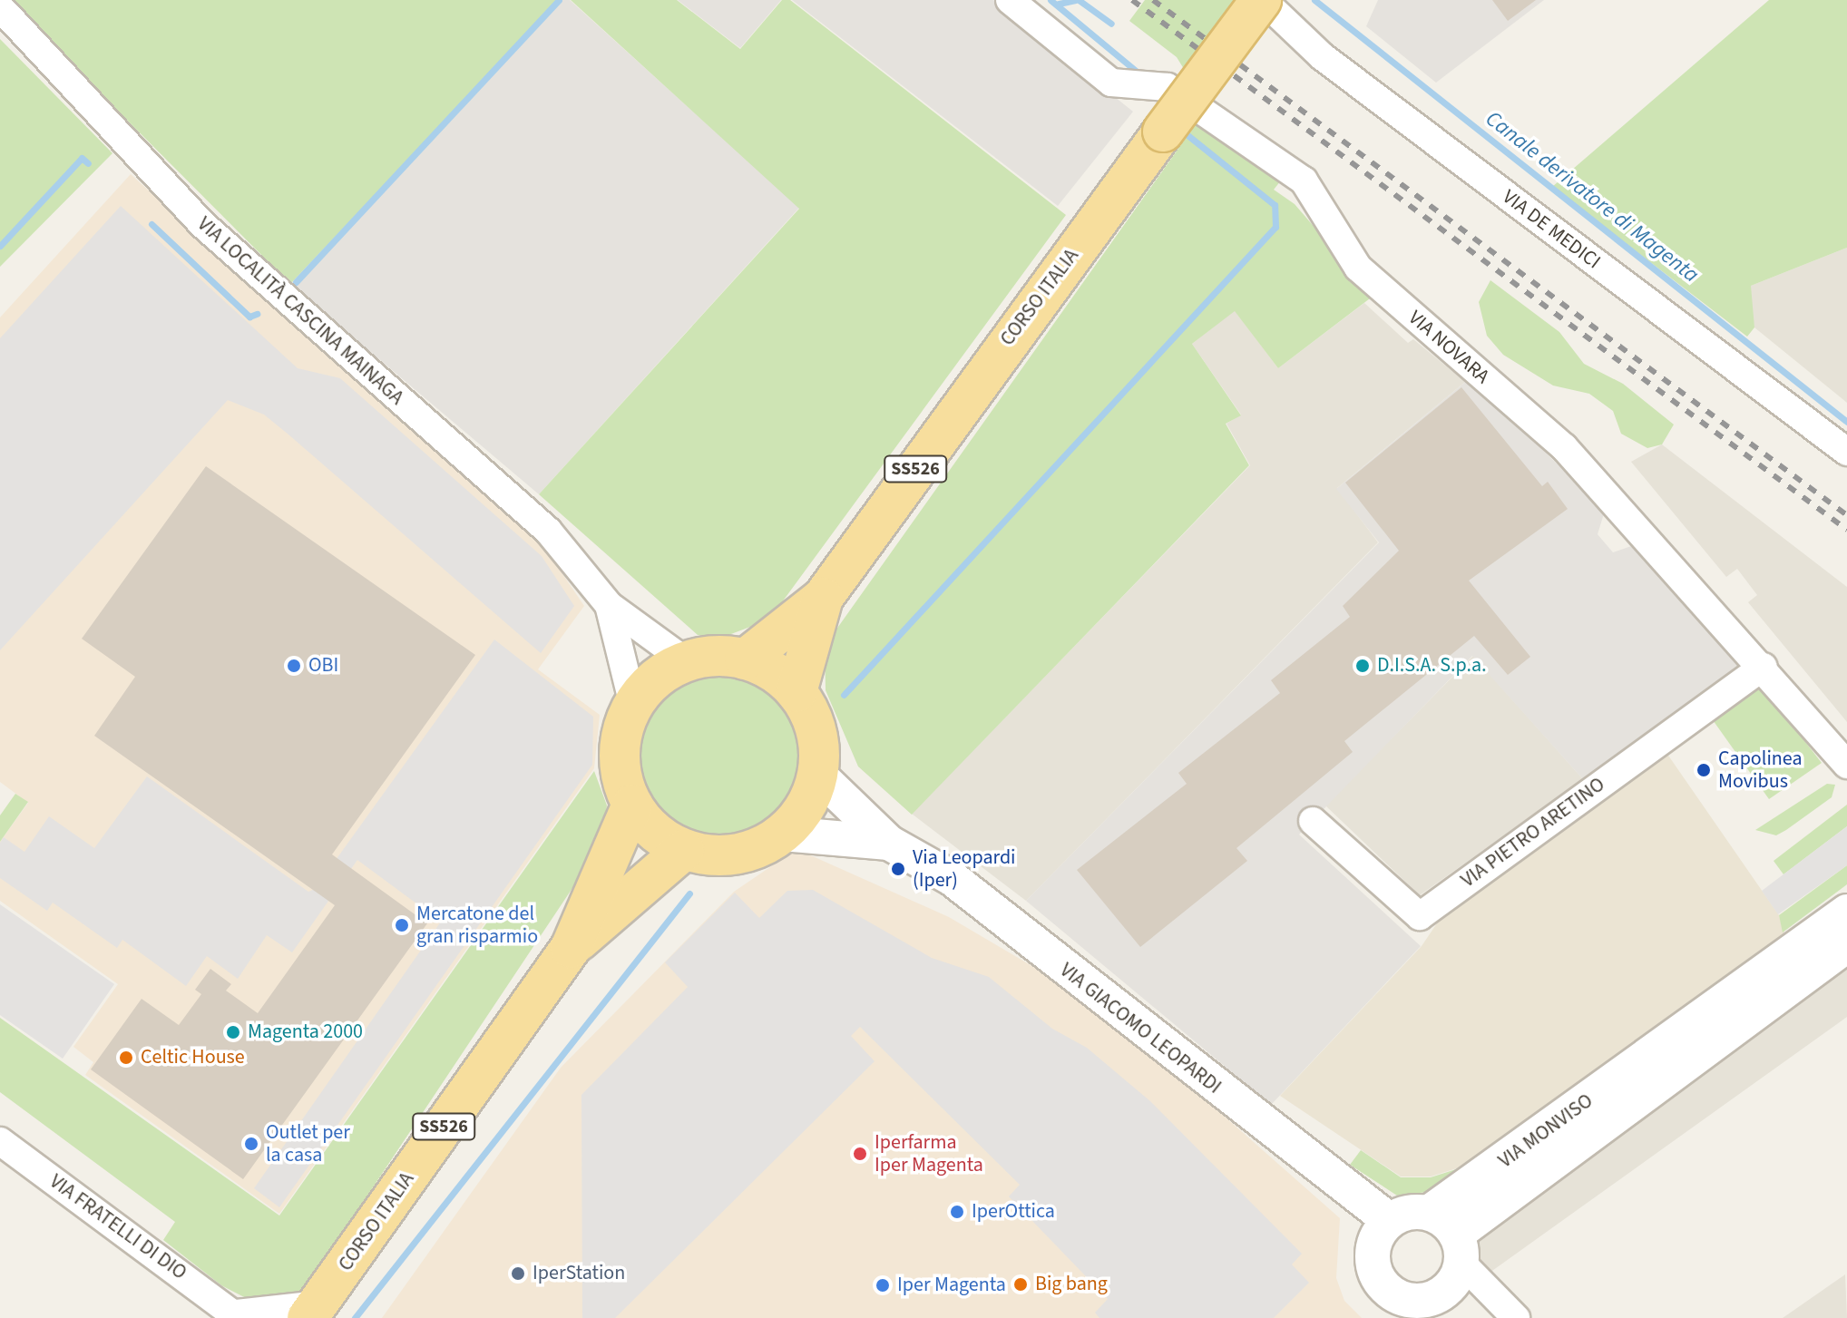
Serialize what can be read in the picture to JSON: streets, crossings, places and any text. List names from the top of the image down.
{
  "streets": {
    "main road": ["CORSO ITALIA", "SS526"],
    "street": [
      "VIA DE MEDICI",
      "VIA LOCALITÀ CASCINA MAINAGA",
      "VIA NOVARA",
      "VIA PIETRO ARETINO",
      "VIA GIACOMO LEOPARDI",
      "VIA MONVISO",
      "VIA FRATELLI DI DIO"
    ]
  },
  "crossings": [
    ["VIA DE MEDICI", "CORSO ITALIA"],
    ["CORSO ITALIA", "VIA LOCALITÀ CASCINA MAINAGA"],
    ["CORSO ITALIA", "VIA GIACOMO LEOPARDI"],
    ["CORSO ITALIA", "VIA FRATELLI DI DIO"],
    ["VIA LOCALITÀ CASCINA MAINAGA", "VIA GIACOMO LEOPARDI"],
    ["VIA NOVARA", "VIA PIETRO ARETINO"],
    ["VIA GIACOMO LEOPARDI", "VIA MONVISO"]
  ],
  "water": ["Canale derivatore di Magenta"],
  "places": [
    "OBI",
    "D.I.S.A. S.p.a.",
    "Capolinea Movibus",
    "Via Leopardi (Iper)",
    "Mercatone del gran risparmio",
    "Magenta 2000",
    "Celtic House",
    "Outlet per la casa",
    "Iperfarma Iper Magenta",
    "IperOttica",
    "IperStation",
    "Big bang",
    "Iper Magenta"
  ]
}
